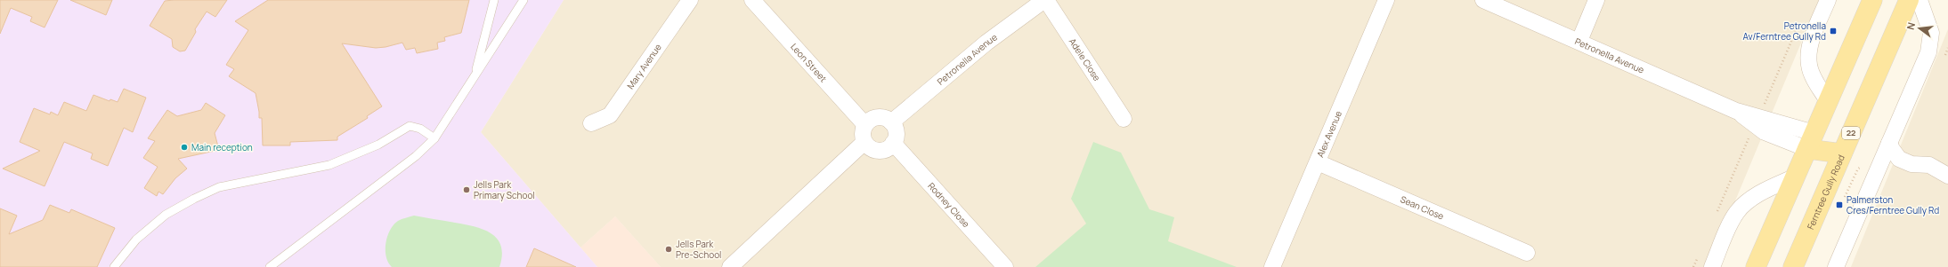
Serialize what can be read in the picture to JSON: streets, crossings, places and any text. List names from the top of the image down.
{
  "streets": {
    "main road": ["22", "Ferntree Gully Road"],
    "street": [
      "Petronella Avenue",
      "Adele Close",
      "Leon Street",
      "Mary Avenue",
      "Alex Avenue",
      "Rodney Close",
      "Sean Close"
    ]
  },
  "crossings": [
    ["Petronella Avenue", "Adele Close"],
    ["Petronella Avenue", "Leon Street"],
    ["Petronella Avenue", "Rodney Close"],
    ["Leon Street", "Rodney Close"],
    ["Alex Avenue", "Sean Close"]
  ],
  "places": {
    "transit": ["Petronella Av/Ferntree Gully Rd", "Palmerston Cres/Ferntree Gully Rd"],
    "other": ["Main reception", "Jells Park Primary School", "Jells Park Pre-School"]
  },
  "north": "left"
}
